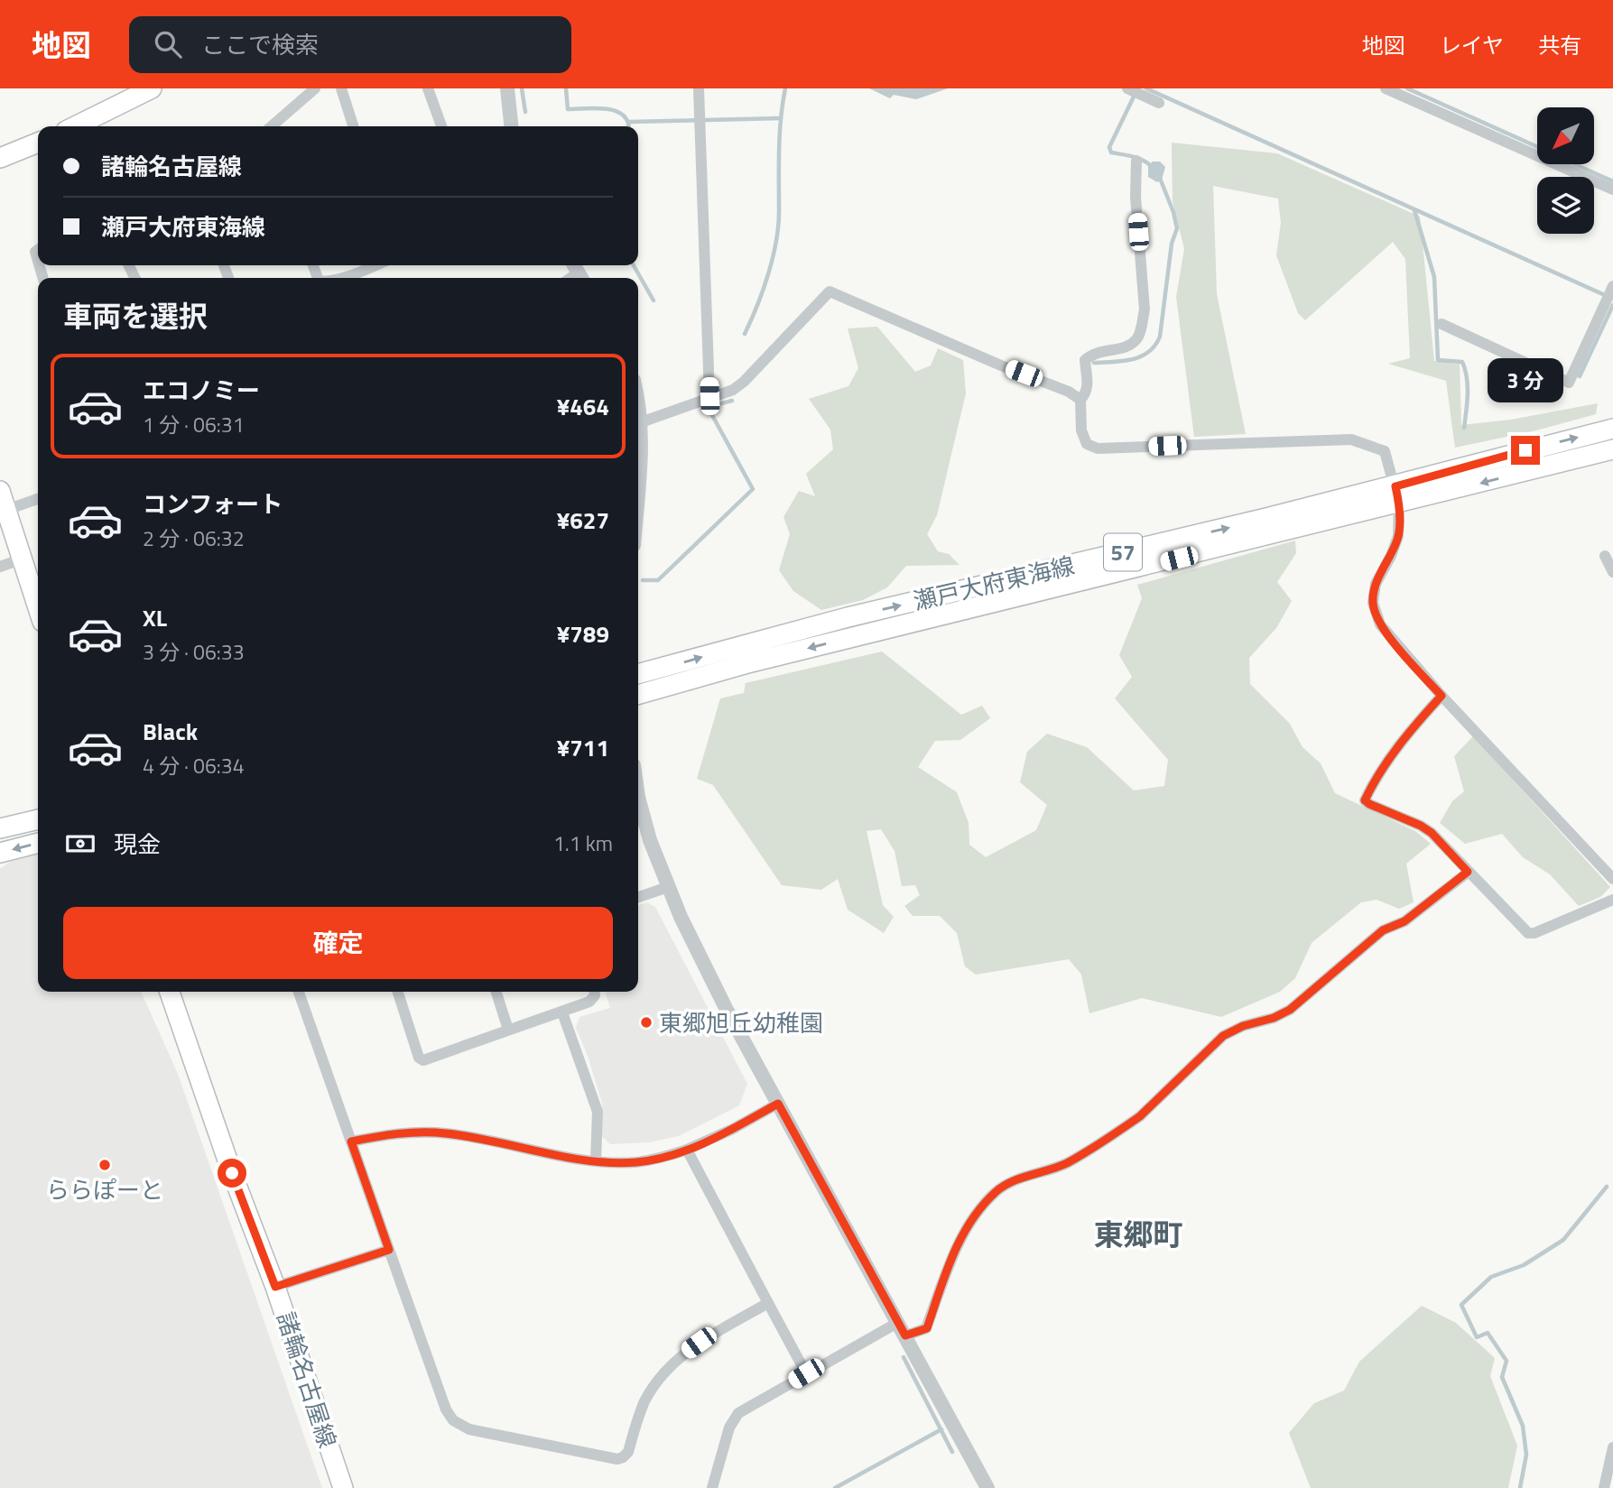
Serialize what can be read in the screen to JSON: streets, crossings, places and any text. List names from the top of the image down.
{
  "streets": {
    "main road": ["57", "瀬戸大府東海線", "諸輪名古屋線"]
  },
  "districts": ["東郷町"],
  "places": ["東郷旭丘幼稚園", "ららぽーと"],
  "north": "bottom left",
  "page": {
    "header": "地図",
    "search": "ここで検索",
    "nav": ["地図", "レイヤ", "共有"],
    "banner": ["諸輪名古屋線", "瀬戸大府東海線"],
    "heading": "車両を選択",
    "list": [
      {
        "name": "エコノミー",
        "note": "1 分 · 06:31",
        "value": "¥464"
      },
      {
        "name": "コンフォート",
        "note": "2 分 · 06:32",
        "value": "¥627"
      },
      {
        "name": "XL",
        "note": "3 分 · 06:33",
        "value": "¥789"
      },
      {
        "name": "Black",
        "note": "4 分 · 06:34",
        "value": "¥711"
      }
    ],
    "bubble": "3 分",
    "pay": ["現金", "1.1 km"],
    "buttons": "確定"
  }
}
